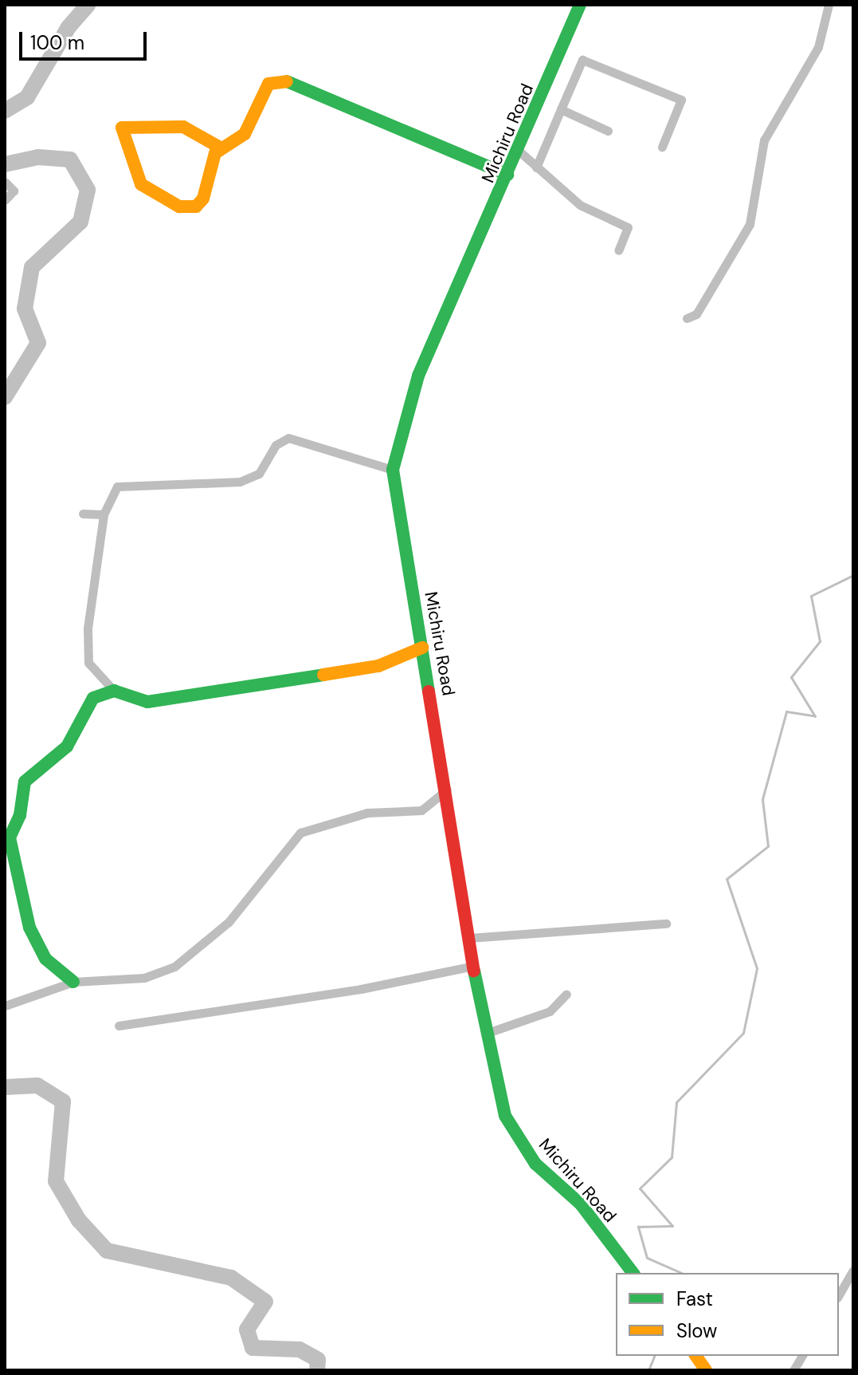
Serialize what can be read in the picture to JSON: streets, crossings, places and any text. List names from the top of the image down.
{
  "streets": {
    "street": ["Michiru Road"]
  },
  "legend": ["Fast", "Slow"],
  "scale_bar": "100 m"
}
